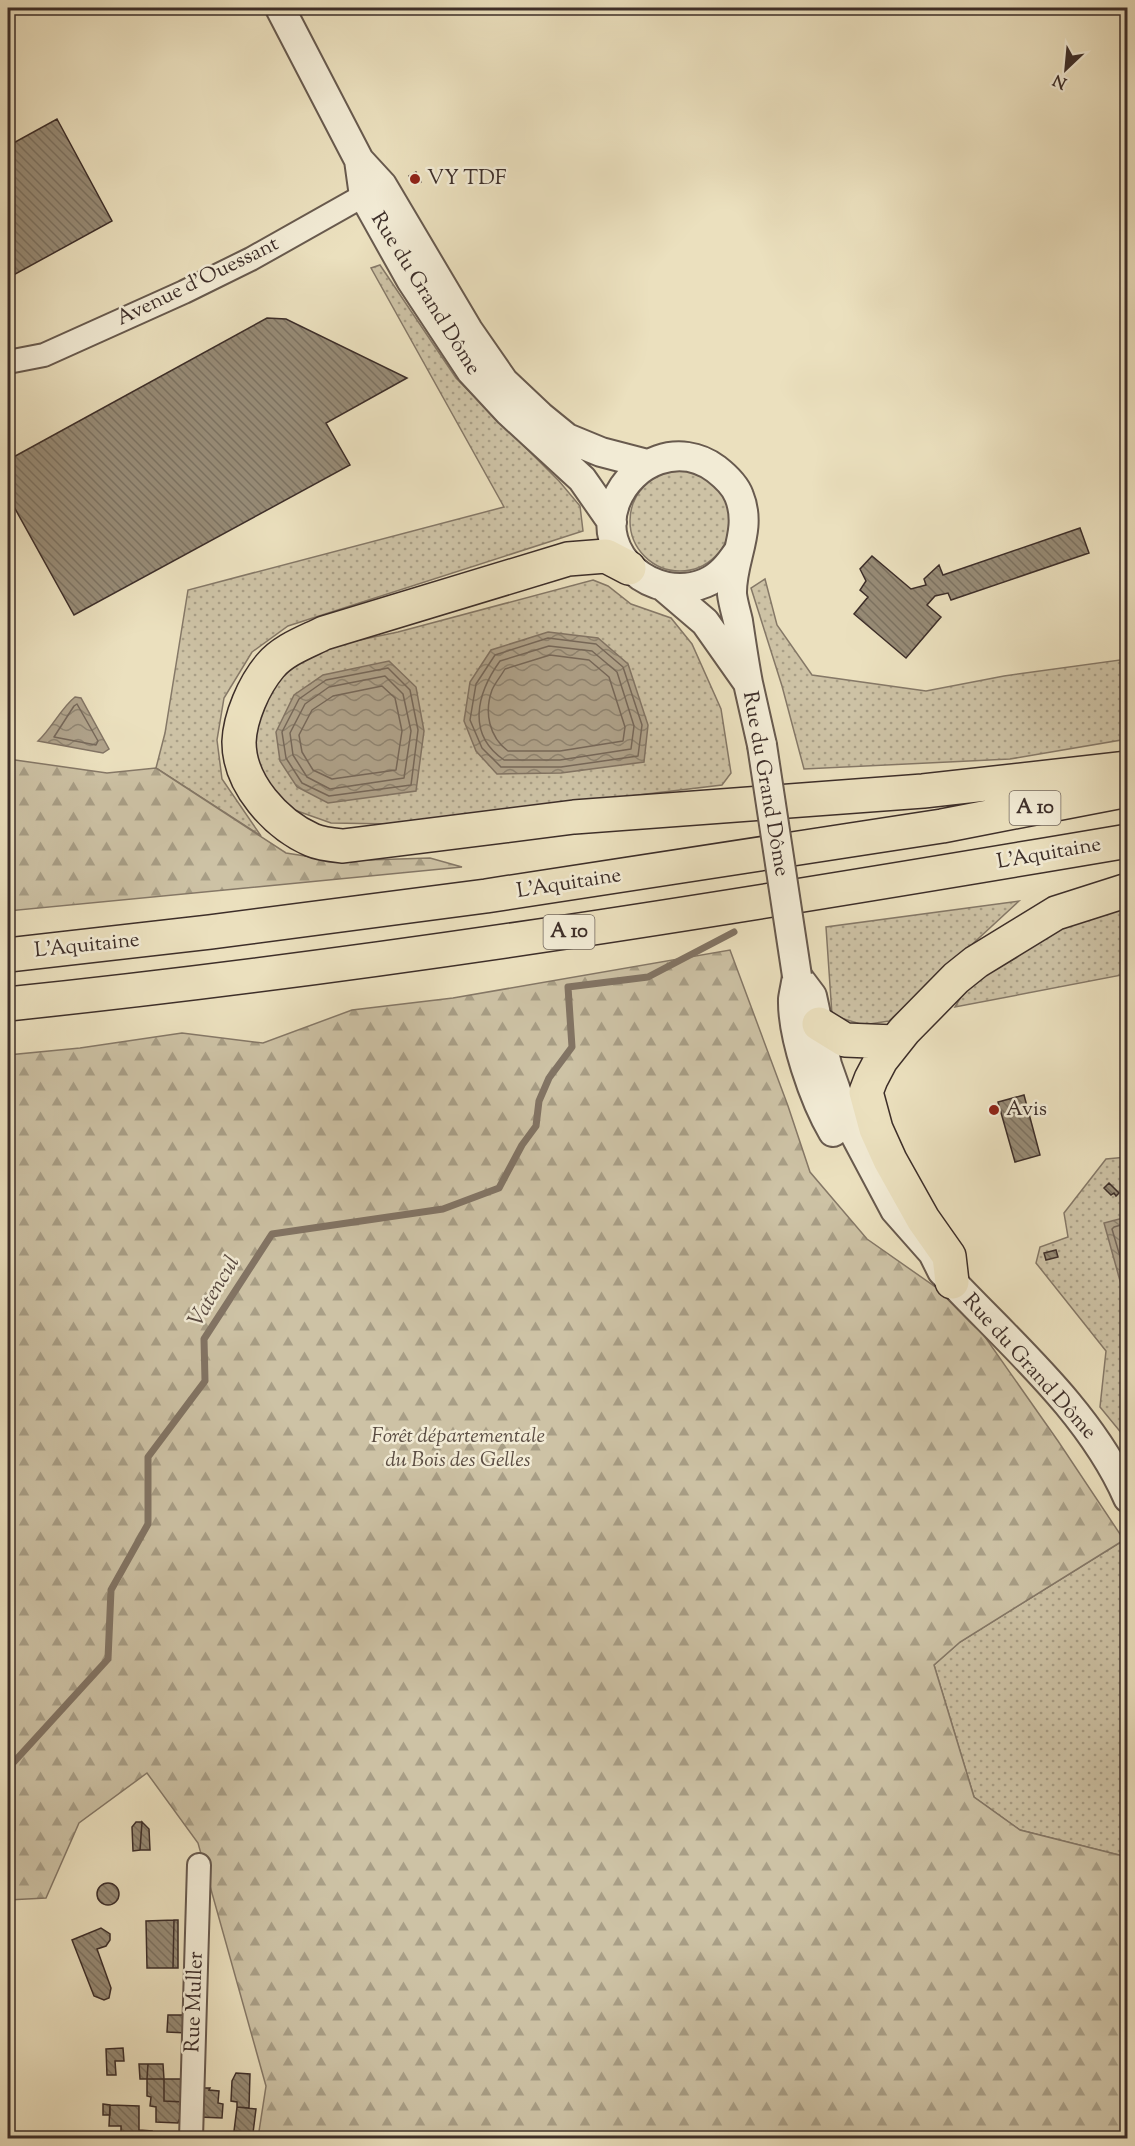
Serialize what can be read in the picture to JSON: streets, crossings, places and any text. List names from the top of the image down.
{
  "streets": {
    "highway": ["A 10", "L'Aquitaine"],
    "street": ["Avenue d'Ouessant", "Rue du Grand Dôme", "Rue Muller"]
  },
  "crossings": [
    ["Avenue d'Ouessant", "Rue du Grand Dôme"]
  ],
  "water": ["Vatencul"],
  "parks": ["Forêt départementale du Bois des Gelles"],
  "places": ["VY TDF", "Avis"],
  "north": "bottom left"
}
